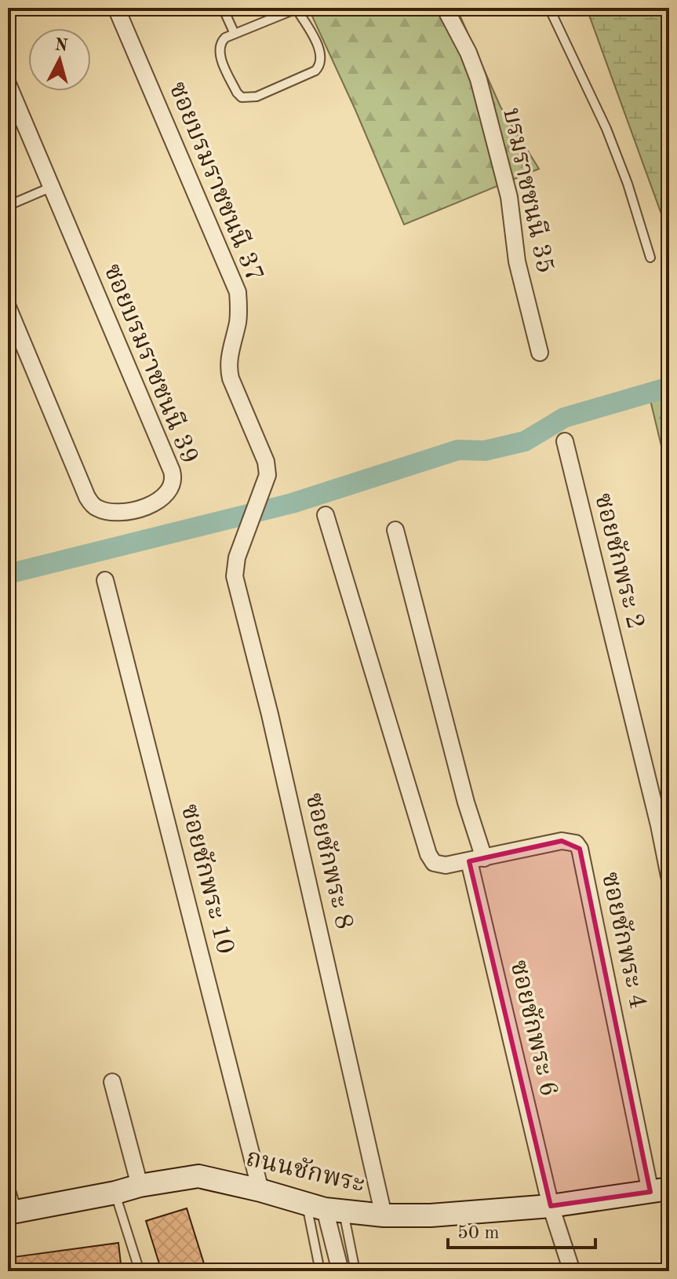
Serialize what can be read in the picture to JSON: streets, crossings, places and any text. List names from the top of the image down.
{
  "streets": {
    "street": [
      "ซอยบรมราชชนนี 37",
      "บรมราชชนนี 35",
      "ซอยบรมราชชนนี 39",
      "ซอยชักพระ 2",
      "ซอยชักพระ 8",
      "ซอยชักพระ 10",
      "ซอยชักพระ 4",
      "ซอยชักพระ 6",
      "ถนนชักพระ"
    ]
  },
  "crossings": [
    ["ซอยบรมราชชนนี 37", "ซอยชักพระ 8"],
    ["ซอยชักพระ 8", "ถนนชักพระ"],
    ["ซอยชักพระ 10", "ถนนชักพระ"],
    ["ซอยชักพระ 4", "ซอยชักพระ 6"],
    ["ซอยชักพระ 4", "ถนนชักพระ"],
    ["ซอยชักพระ 6", "ถนนชักพระ"]
  ],
  "scale_bar": "50 m",
  "north": "top"
}
